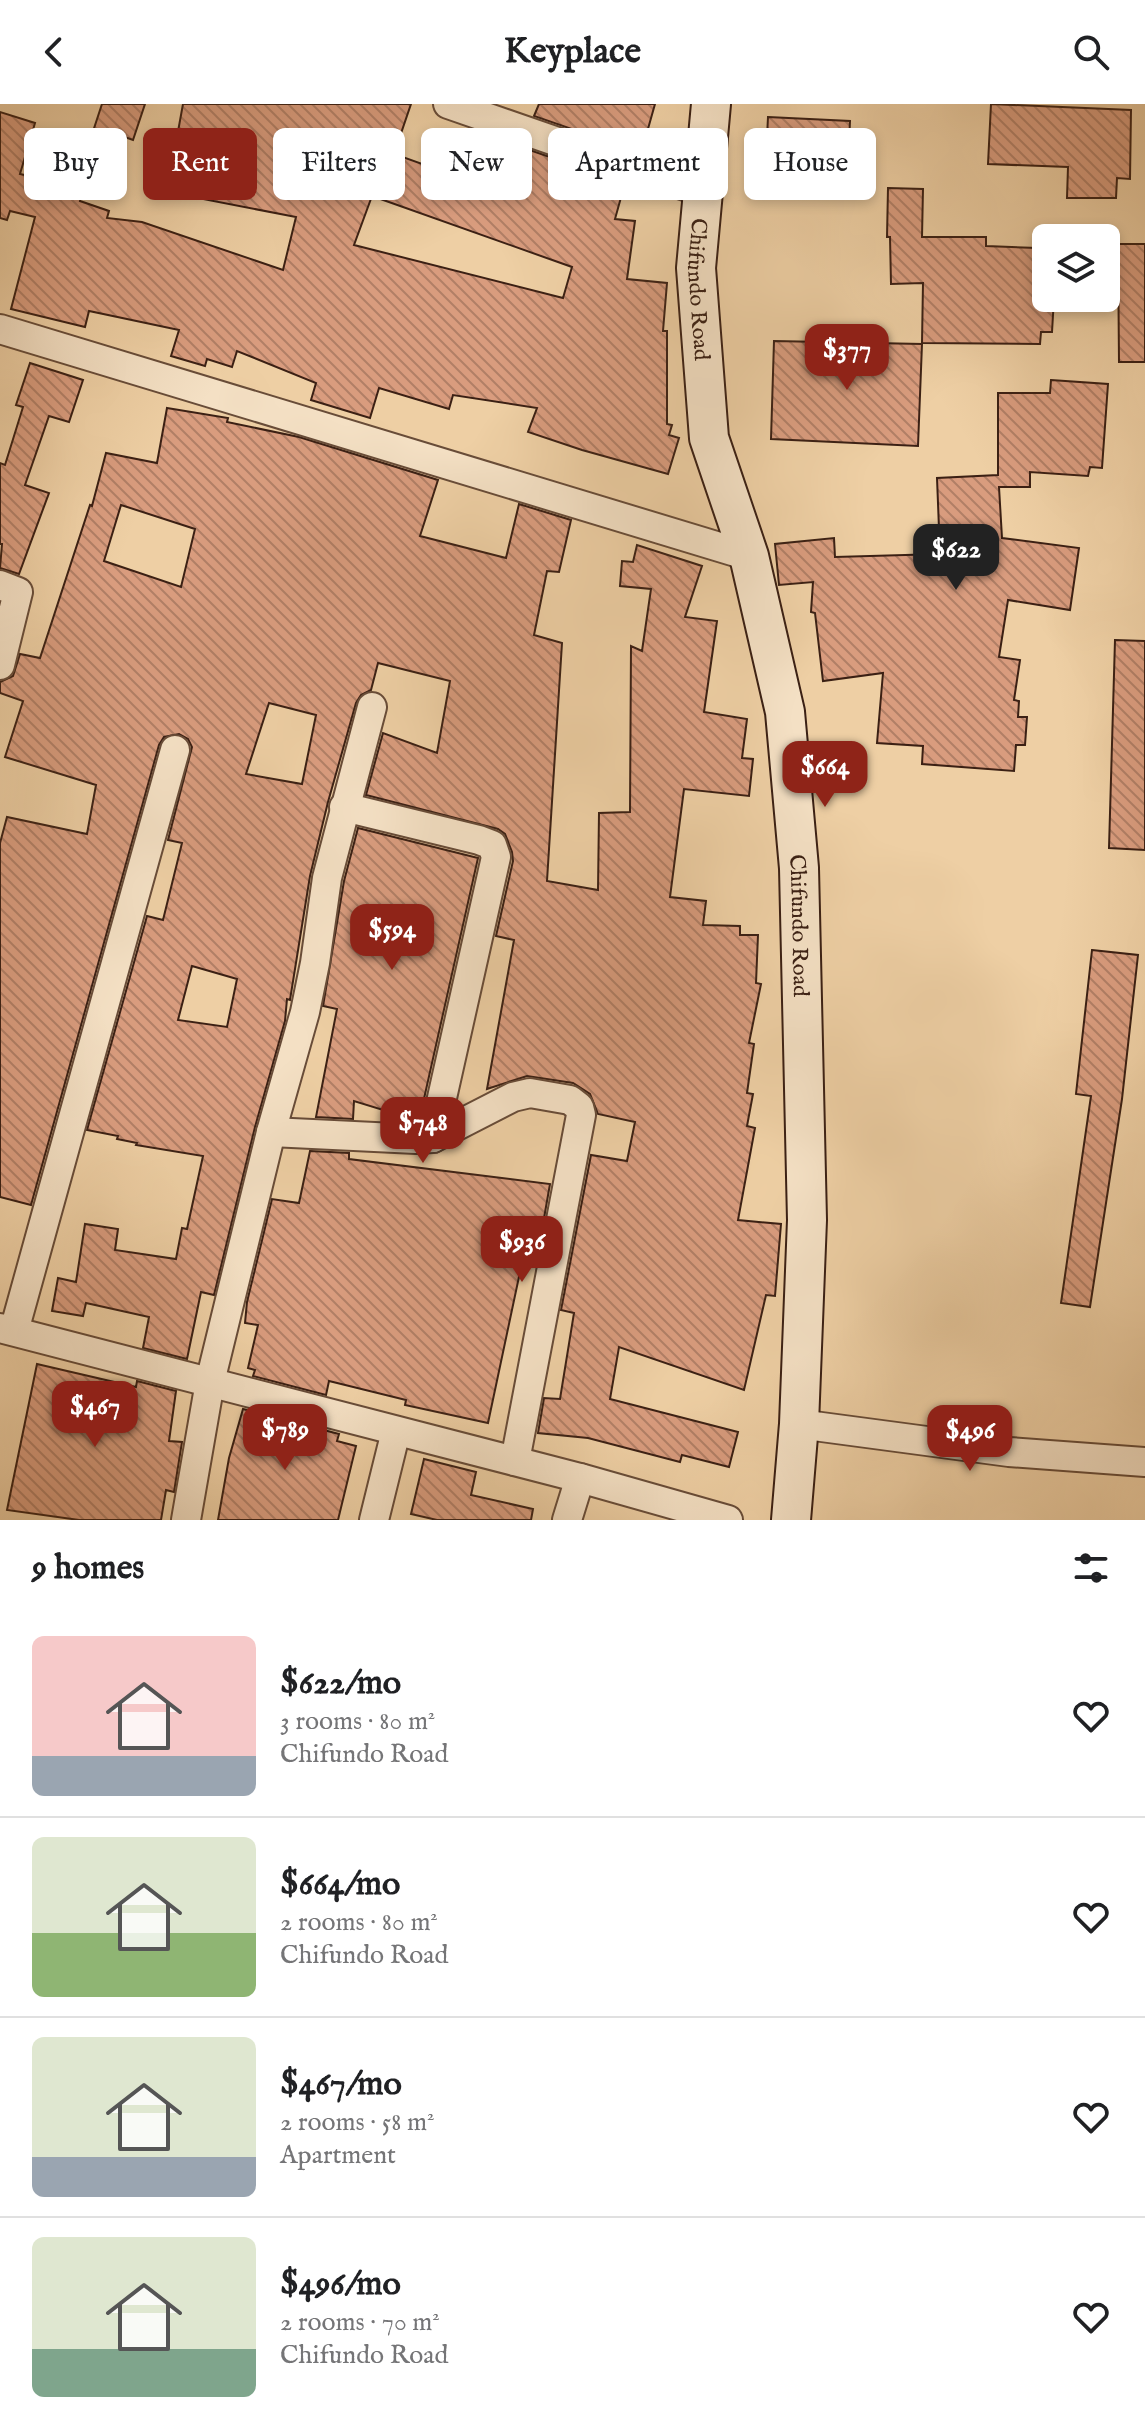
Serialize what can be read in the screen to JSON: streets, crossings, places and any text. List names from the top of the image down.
{
  "streets": {
    "street": ["Chifundo Road"]
  },
  "page": {
    "header": "Keyplace",
    "chip": [
      "Buy",
      "Rent",
      "Filters",
      "New",
      "Apartment",
      "House"
    ],
    "price": [
      "$377",
      "$622",
      "$664",
      "$594",
      "$748",
      "$936",
      "$467",
      "$789",
      "$496"
    ],
    "heading": "9 homes",
    "list": [
      {
        "name": "$622/mo",
        "note": "3 rooms · 80 m² · Chifundo Road"
      },
      {
        "name": "$664/mo",
        "note": "2 rooms · 80 m² · Chifundo Road"
      },
      {
        "name": "$467/mo",
        "note": "2 rooms · 58 m² · Apartment"
      },
      {
        "name": "$496/mo",
        "note": "2 rooms · 70 m² · Chifundo Road"
      }
    ]
  }
}
